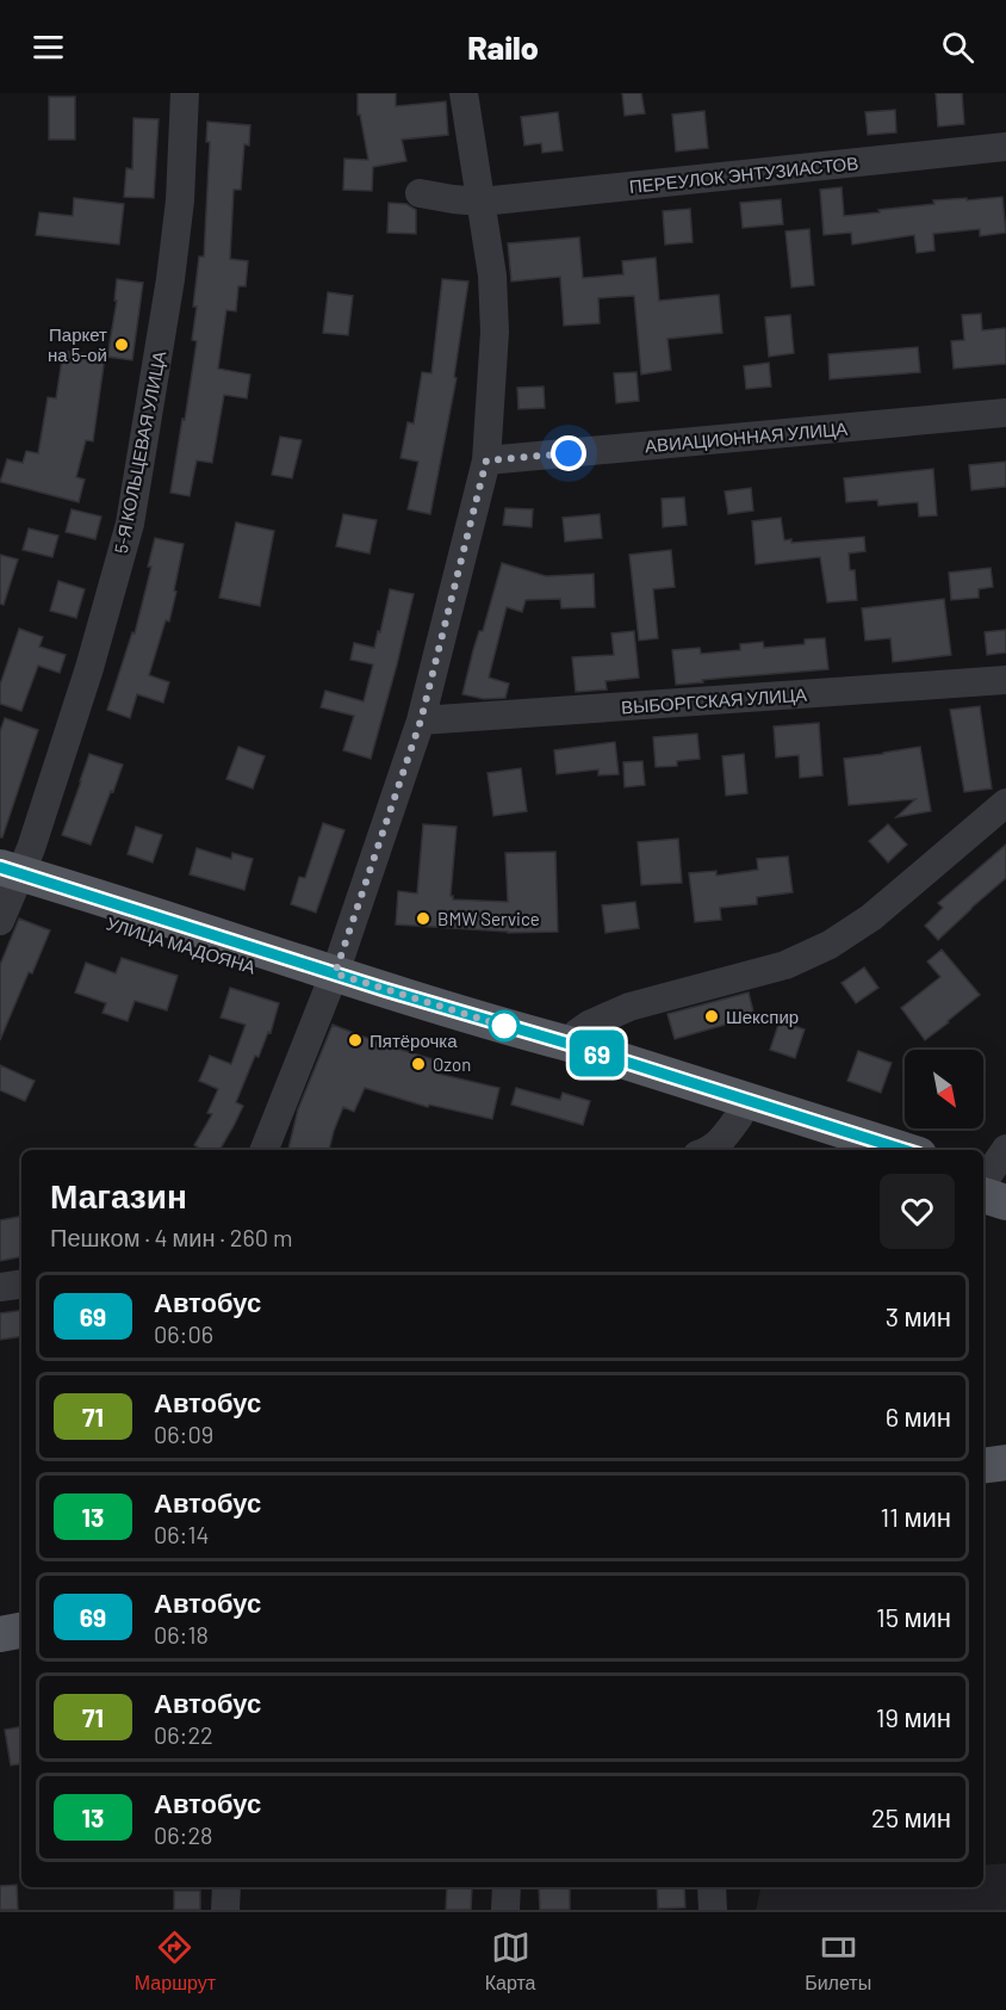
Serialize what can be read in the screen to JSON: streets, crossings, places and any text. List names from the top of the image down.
{
  "streets": {
    "main road": ["УЛИЦА МАДОЯНА"],
    "street": [
      "ПЕРЕУЛОК ЭНТУЗИАСТОВ",
      "АВИАЦИОННАЯ УЛИЦА",
      "5-Я КОЛЬЦЕВАЯ УЛИЦА",
      "ВЫБОРГСКАЯ УЛИЦА"
    ]
  },
  "crossings": [
    ["5-Я КОЛЬЦЕВАЯ УЛИЦА", "УЛИЦА МАДОЯНА"]
  ],
  "places": [
    "Паркет на 5-ой",
    "BMW Service",
    "Шекспир",
    "Пятёрочка",
    "Ozon"
  ],
  "lines": ["bus line 69"],
  "north": "bottom right",
  "page": {
    "header": "Railo",
    "on_map": "69",
    "heading": ["Магазин", "Пешком · 4 мин · 260 m"],
    "list": [
      {
        "mark": "69",
        "name": "Автобус",
        "note": "06:06",
        "value": "3 мин"
      },
      {
        "mark": "71",
        "name": "Автобус",
        "note": "06:09",
        "value": "6 мин"
      },
      {
        "mark": "13",
        "name": "Автобус",
        "note": "06:14",
        "value": "11 мин"
      },
      {
        "mark": "69",
        "name": "Автобус",
        "note": "06:18",
        "value": "15 мин"
      },
      {
        "mark": "71",
        "name": "Автобус",
        "note": "06:22",
        "value": "19 мин"
      },
      {
        "mark": "13",
        "name": "Автобус",
        "note": "06:28",
        "value": "25 мин"
      }
    ],
    "tabs": ["Маршрут", "Карта", "Билеты"]
  }
}
